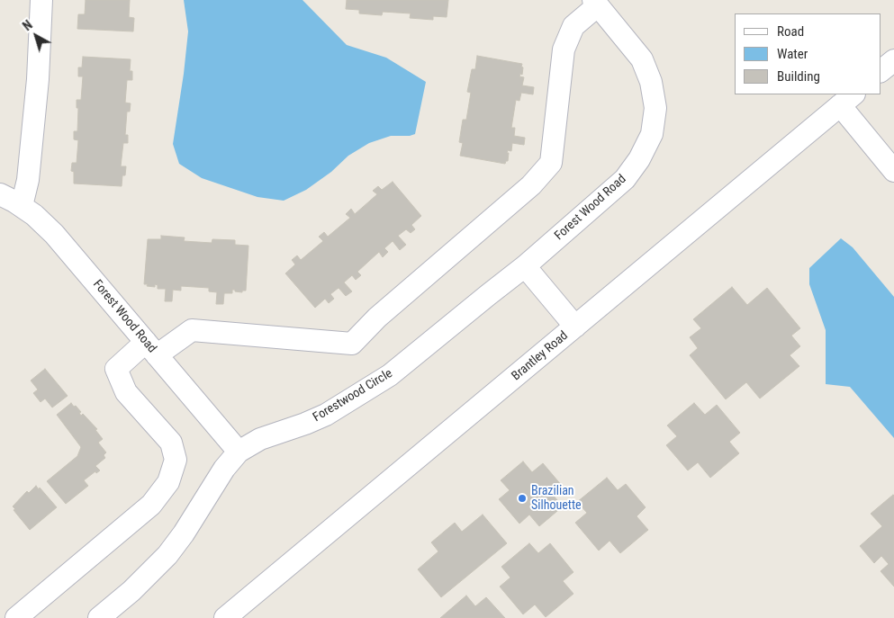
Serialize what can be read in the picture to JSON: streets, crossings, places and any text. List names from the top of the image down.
{
  "streets": {
    "street": ["Forest Wood Road", "Brantley Road", "Forestwood Circle"]
  },
  "crossings": [
    ["Forest Wood Road", "Forestwood Circle"]
  ],
  "places": ["Brazilian Silhouette"],
  "legend": ["Road", "Water", "Building"],
  "north": "top left"
}
